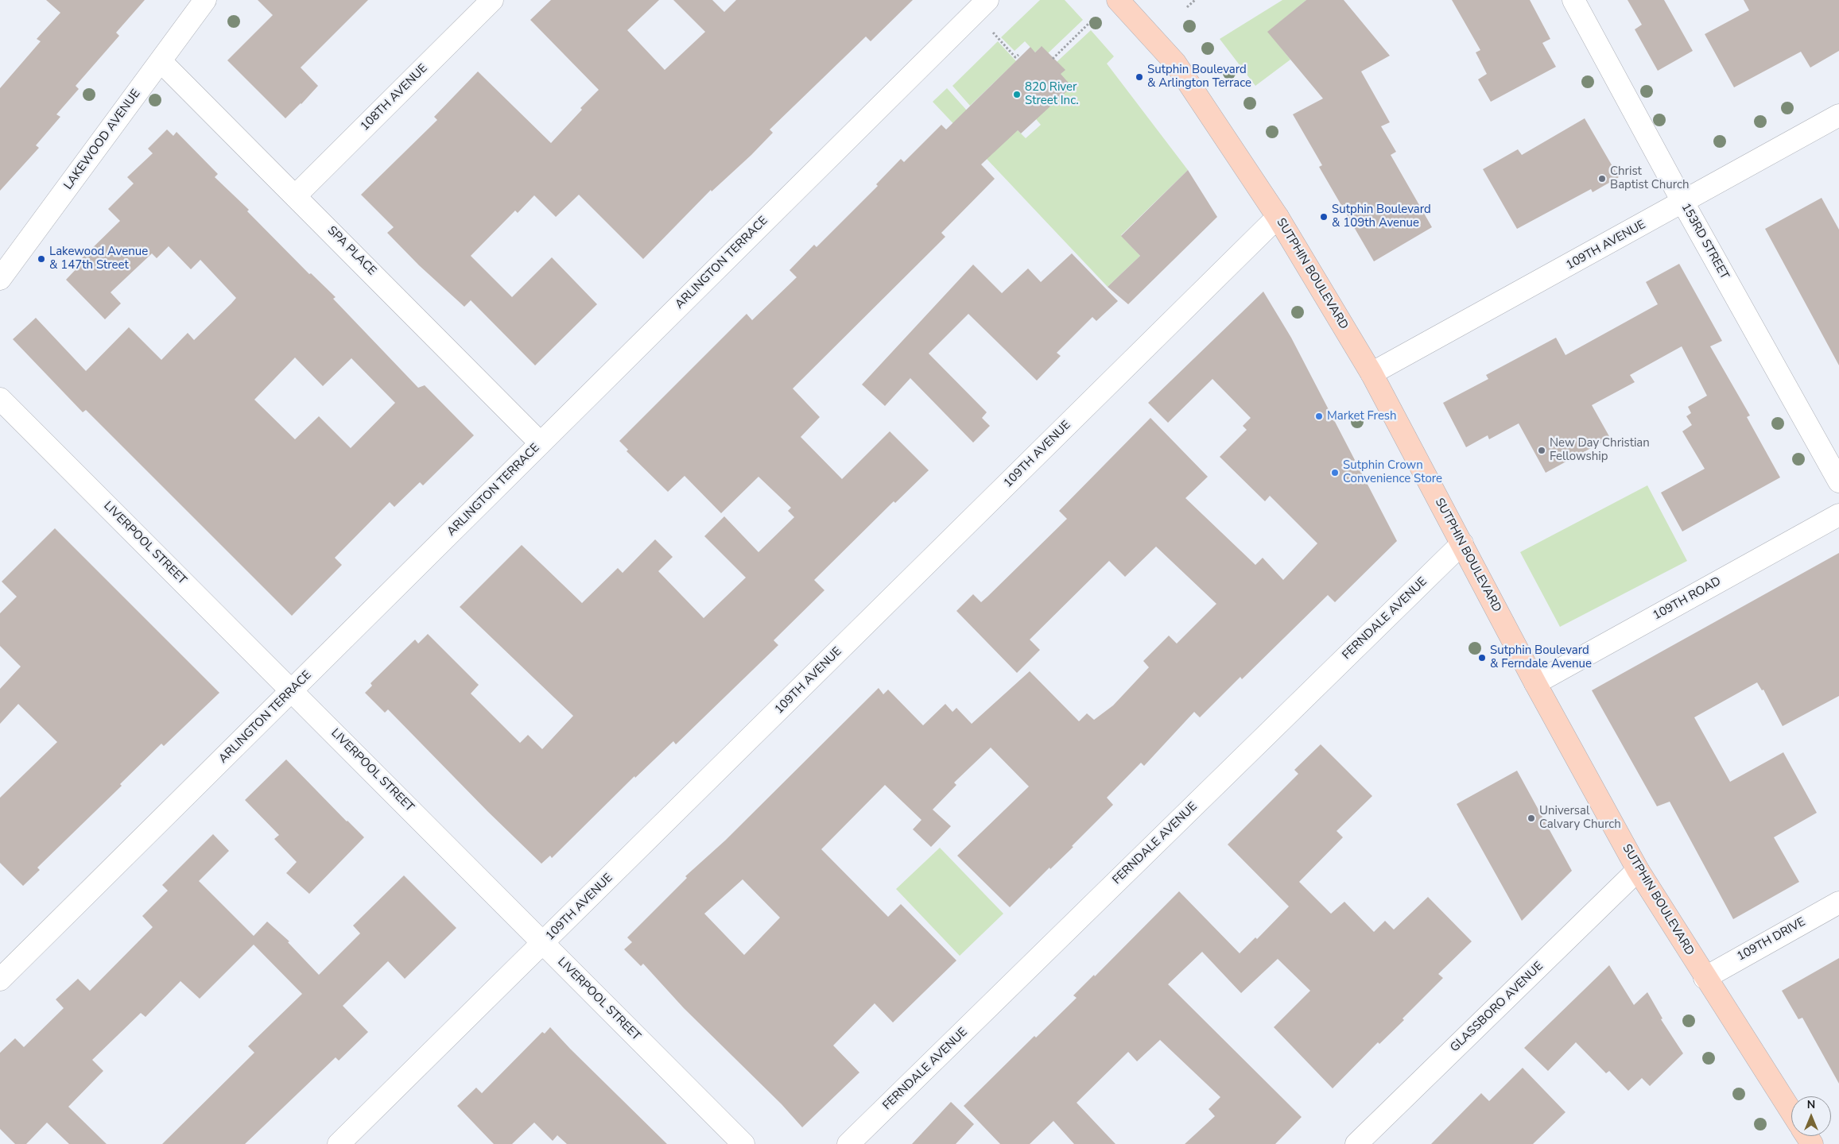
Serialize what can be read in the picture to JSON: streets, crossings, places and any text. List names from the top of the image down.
{
  "streets": {
    "main road": ["SUTPHIN BOULEVARD"],
    "street": [
      "108TH AVENUE",
      "LAKEWOOD AVENUE",
      "153RD STREET",
      "109TH AVENUE",
      "SPA PLACE",
      "ARLINGTON TERRACE",
      "LIVERPOOL STREET",
      "109TH ROAD",
      "FERNDALE AVENUE",
      "109TH DRIVE",
      "GLASSBORO AVENUE"
    ]
  },
  "crossings": [
    ["108TH AVENUE", "SPA PLACE"],
    ["LAKEWOOD AVENUE", "SPA PLACE"],
    ["153RD STREET", "109TH AVENUE"],
    ["109TH AVENUE", "SUTPHIN BOULEVARD"],
    ["109TH AVENUE", "LIVERPOOL STREET"],
    ["SPA PLACE", "ARLINGTON TERRACE"],
    ["ARLINGTON TERRACE", "LIVERPOOL STREET"],
    ["SUTPHIN BOULEVARD", "109TH ROAD"],
    ["SUTPHIN BOULEVARD", "FERNDALE AVENUE"],
    ["SUTPHIN BOULEVARD", "109TH DRIVE"],
    ["SUTPHIN BOULEVARD", "GLASSBORO AVENUE"]
  ],
  "places": [
    "Sutphin Boulevard & Arlington Terrace",
    "820 River Street Inc.",
    "Christ Baptist Church",
    "Sutphin Boulevard & 109th Avenue",
    "Lakewood Avenue & 147th Street",
    "Market Fresh",
    "New Day Christian Fellowship",
    "Sutphin Crown Convenience Store",
    "Sutphin Boulevard & Ferndale Avenue",
    "Universal Calvary Church"
  ],
  "north": "top"
}
